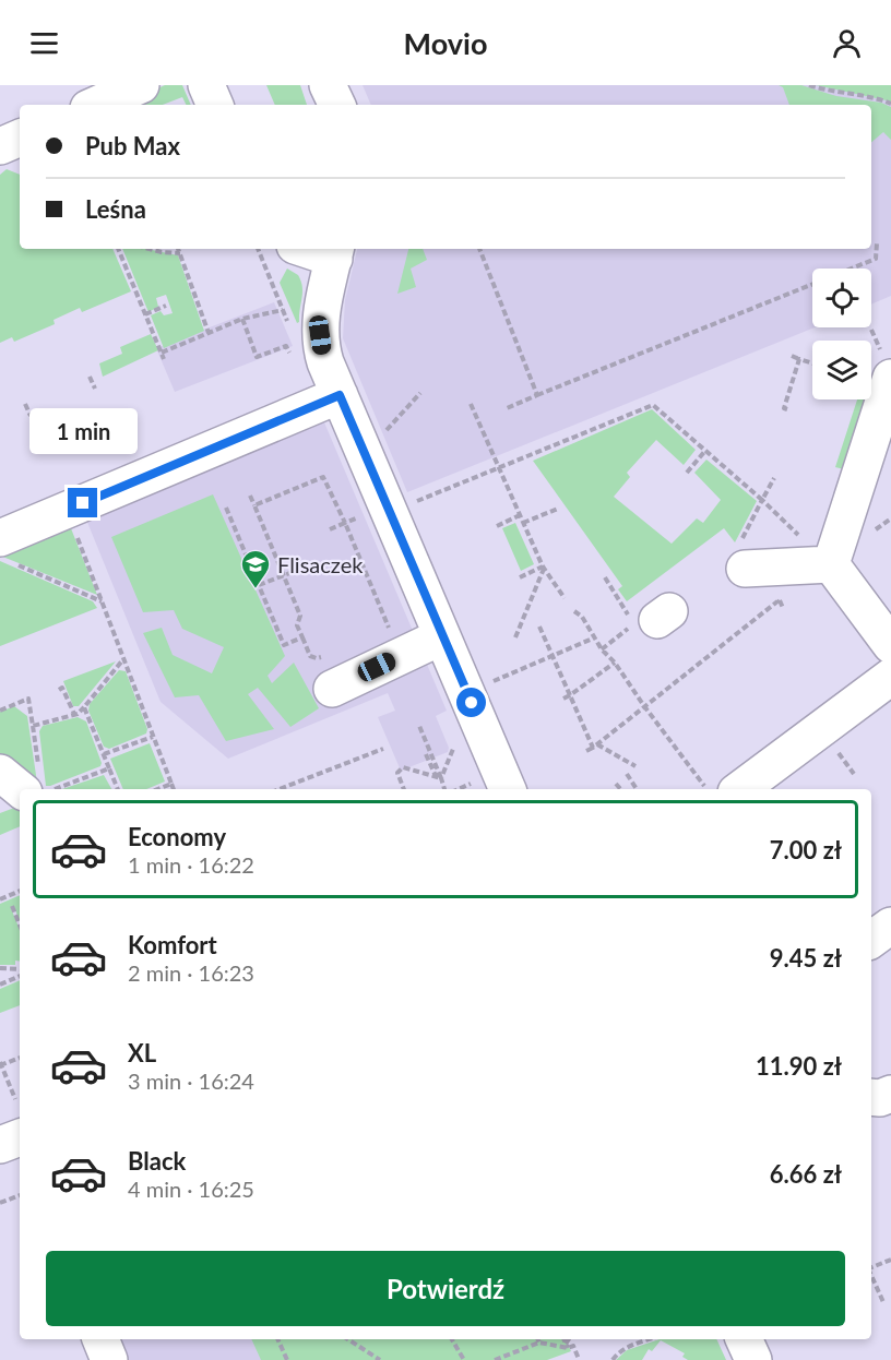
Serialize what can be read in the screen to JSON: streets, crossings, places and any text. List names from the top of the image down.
{
  "places": {
    "school or university": ["Flisaczek"]
  },
  "page": {
    "header": "Movio",
    "banner": ["Pub Max", "Leśna"],
    "bubble": "1 min",
    "list": [
      {
        "name": "Economy",
        "note": "1 min · 16:22",
        "value": "7.00 zł"
      },
      {
        "name": "Komfort",
        "note": "2 min · 16:23",
        "value": "9.45 zł"
      },
      {
        "name": "XL",
        "note": "3 min · 16:24",
        "value": "11.90 zł"
      },
      {
        "name": "Black",
        "note": "4 min · 16:25",
        "value": "6.66 zł"
      }
    ],
    "buttons": "Potwierdź"
  }
}
